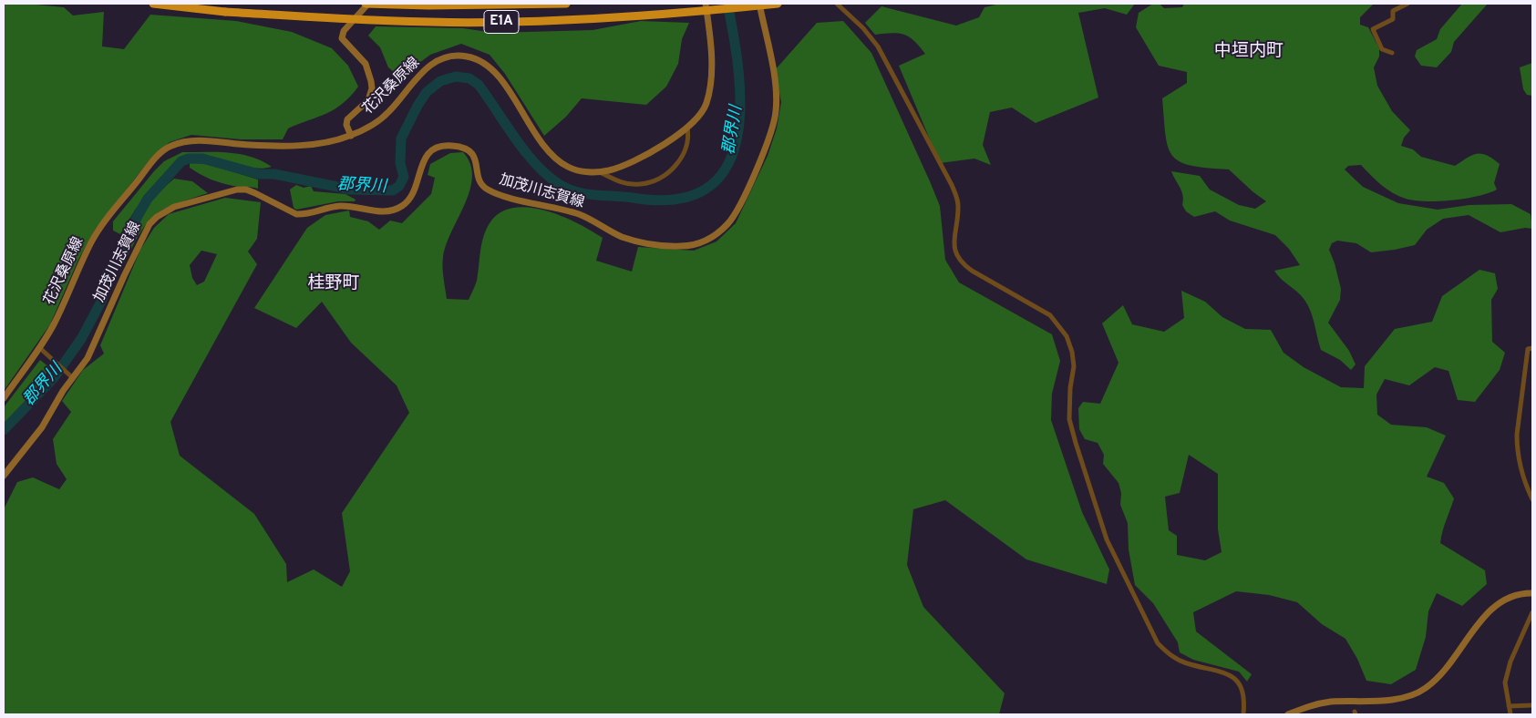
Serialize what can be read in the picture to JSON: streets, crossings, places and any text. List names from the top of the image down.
{
  "streets": {
    "highway": ["E1A"],
    "main road": ["花沢桑原線", "加茂川志賀線"]
  },
  "districts": ["中垣内町", "桂野町"],
  "water": ["郡界川"]
}
